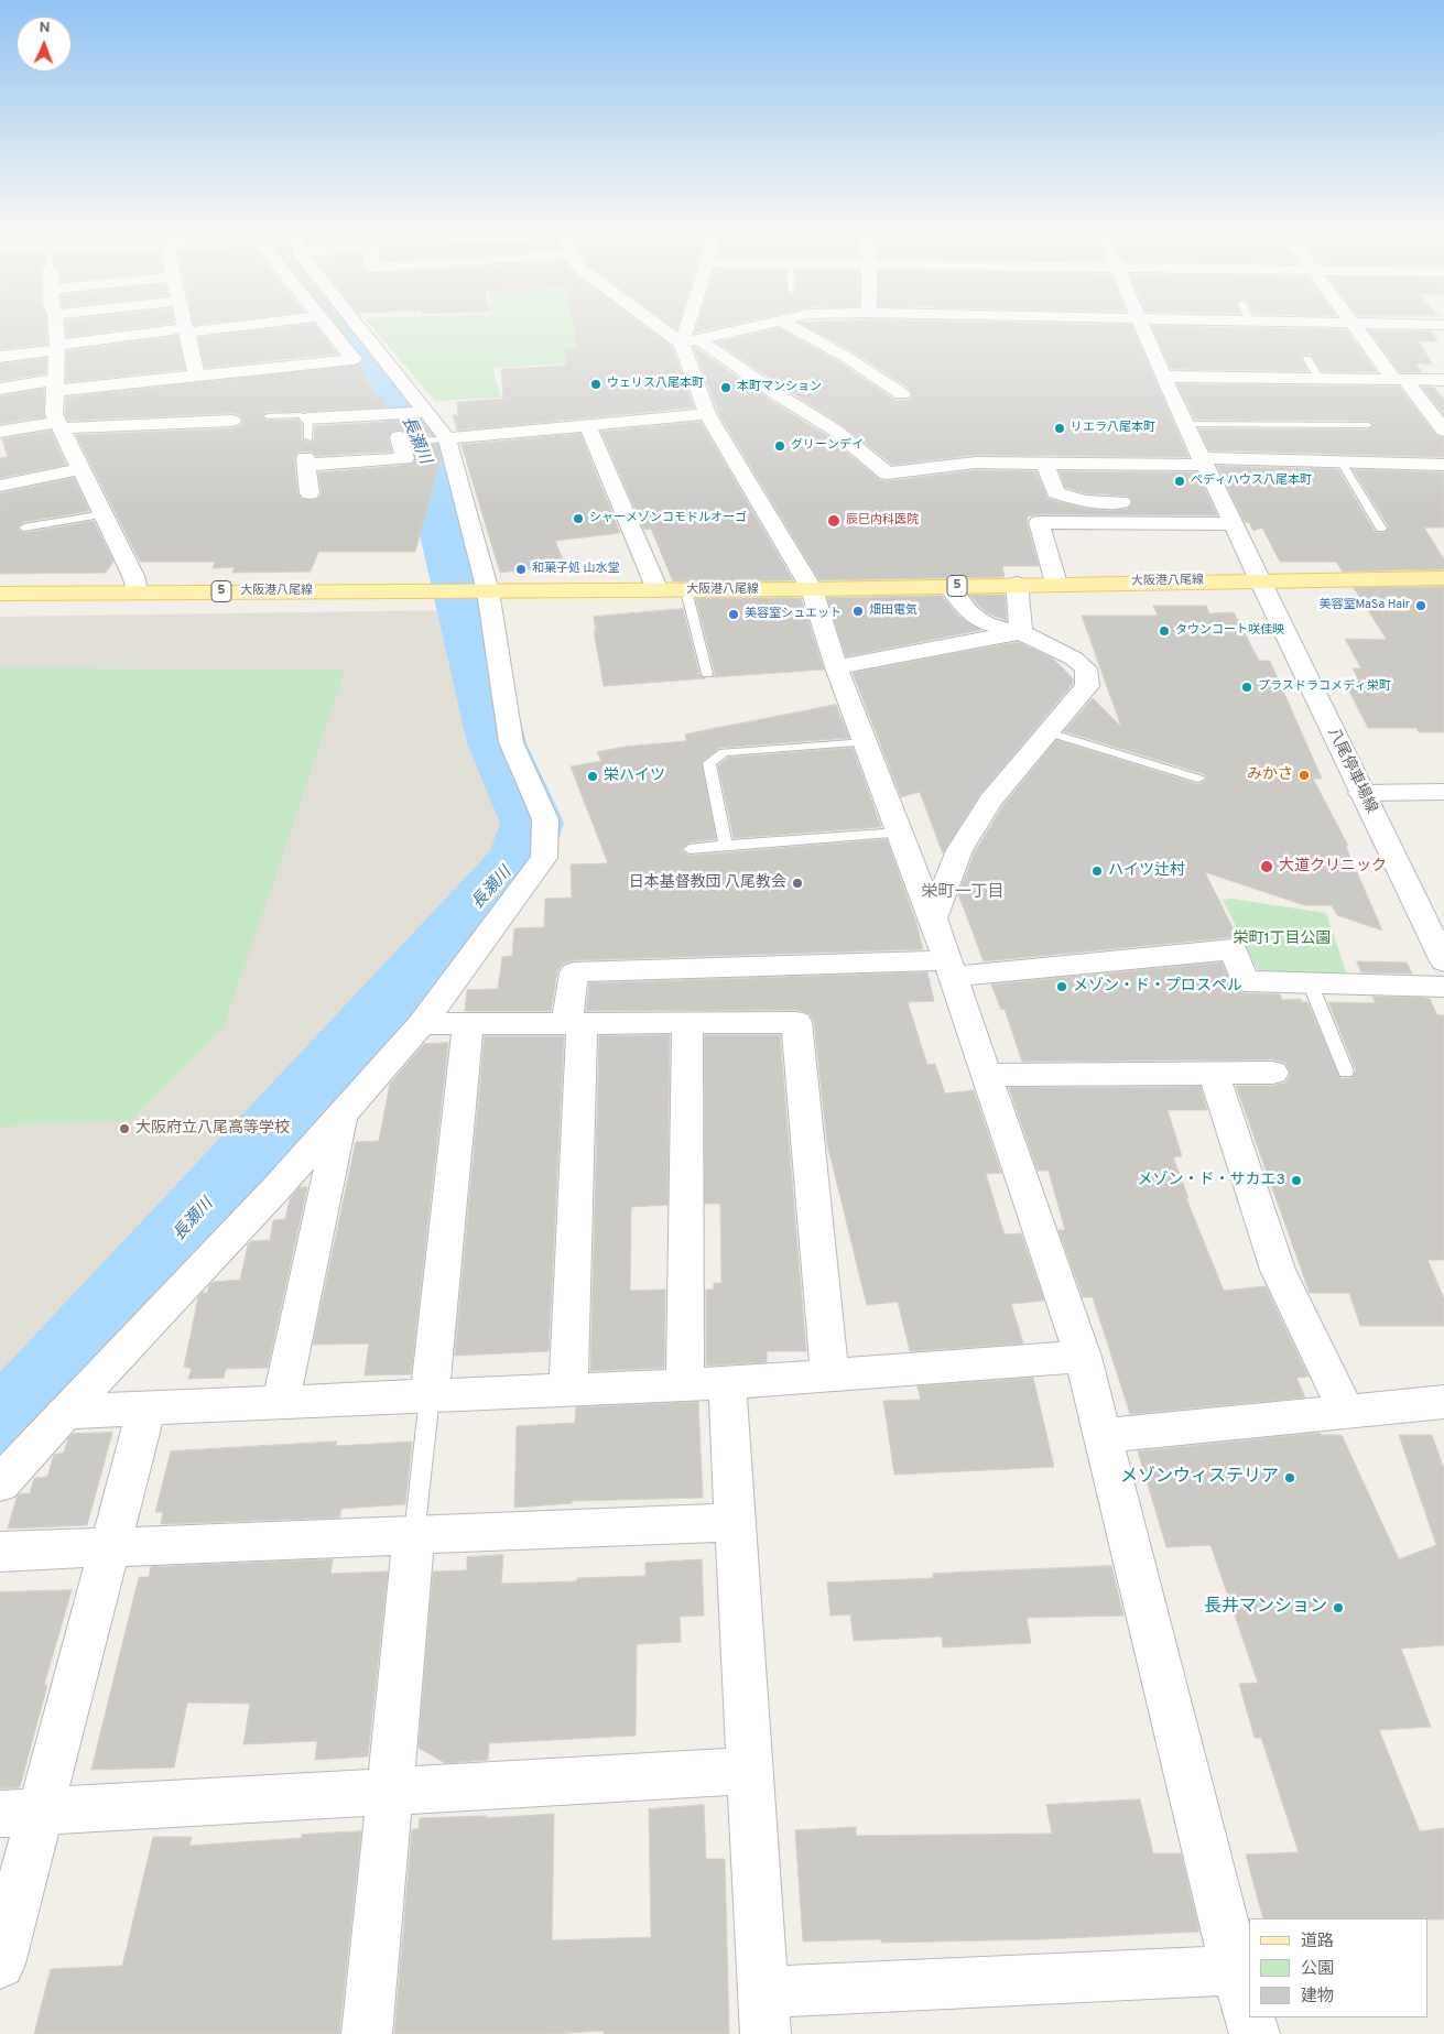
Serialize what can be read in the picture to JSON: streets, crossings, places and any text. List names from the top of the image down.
{
  "streets": {
    "main road": ["大阪港八尾線", "5"],
    "street": ["八尾停車場線"]
  },
  "crossings": [
    ["大阪港八尾線", "八尾停車場線"]
  ],
  "districts": ["栄町一丁目"],
  "water": ["長瀬川"],
  "parks": ["栄町1丁目公園"],
  "places": [
    "ウェリス八尾本町",
    "本町マンション",
    "リエラ八尾本町",
    "グリーンデイ",
    "ペディハウス八尾本町",
    "シャーメゾンコモドルオーゴ",
    "辰巳内科医院",
    "和菓子処 山水堂",
    "美容室MaSa Hair",
    "畑田電気",
    "美容室シュエット",
    "タウンコート咲佳映",
    "プラスドラコメディ栄町",
    "みかさ",
    "栄ハイツ",
    "大道クリニック",
    "ハイツ辻村",
    "日本基督教団 八尾教会",
    "メゾン・ド・プロスペル",
    "大阪府立八尾高等学校",
    "メゾン・ド・サカエ3",
    "メゾンウィステリア",
    "長井マンション"
  ],
  "legend": ["道路", "公園", "建物"],
  "north": "top"
}
